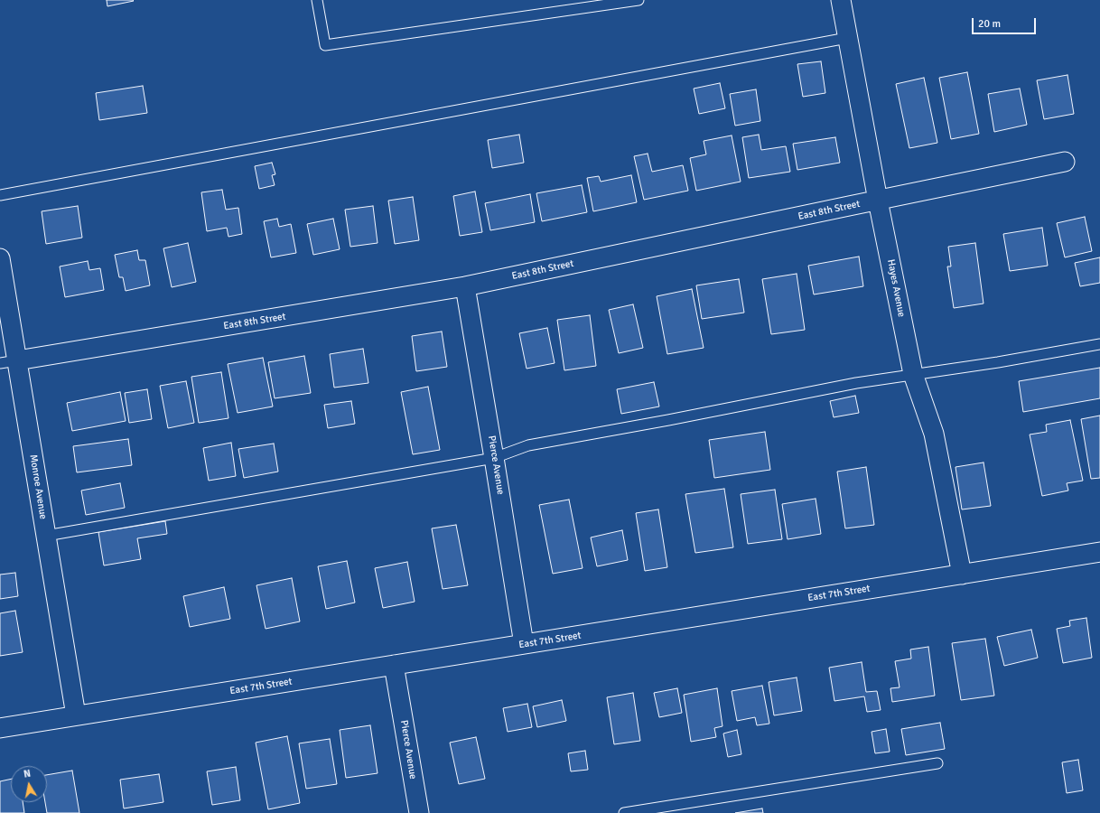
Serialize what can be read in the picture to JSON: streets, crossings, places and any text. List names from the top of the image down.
{
  "streets": {
    "street": [
      "East 8th Street",
      "Hayes Avenue",
      "Pierce Avenue",
      "Monroe Avenue",
      "East 7th Street"
    ]
  },
  "crossings": [
    ["East 8th Street", "Hayes Avenue"],
    ["East 8th Street", "Pierce Avenue"],
    ["East 8th Street", "Monroe Avenue"],
    ["Hayes Avenue", "East 7th Street"],
    ["Pierce Avenue", "East 7th Street"],
    ["Monroe Avenue", "East 7th Street"]
  ],
  "scale_bar": "20 m",
  "north": "top"
}
